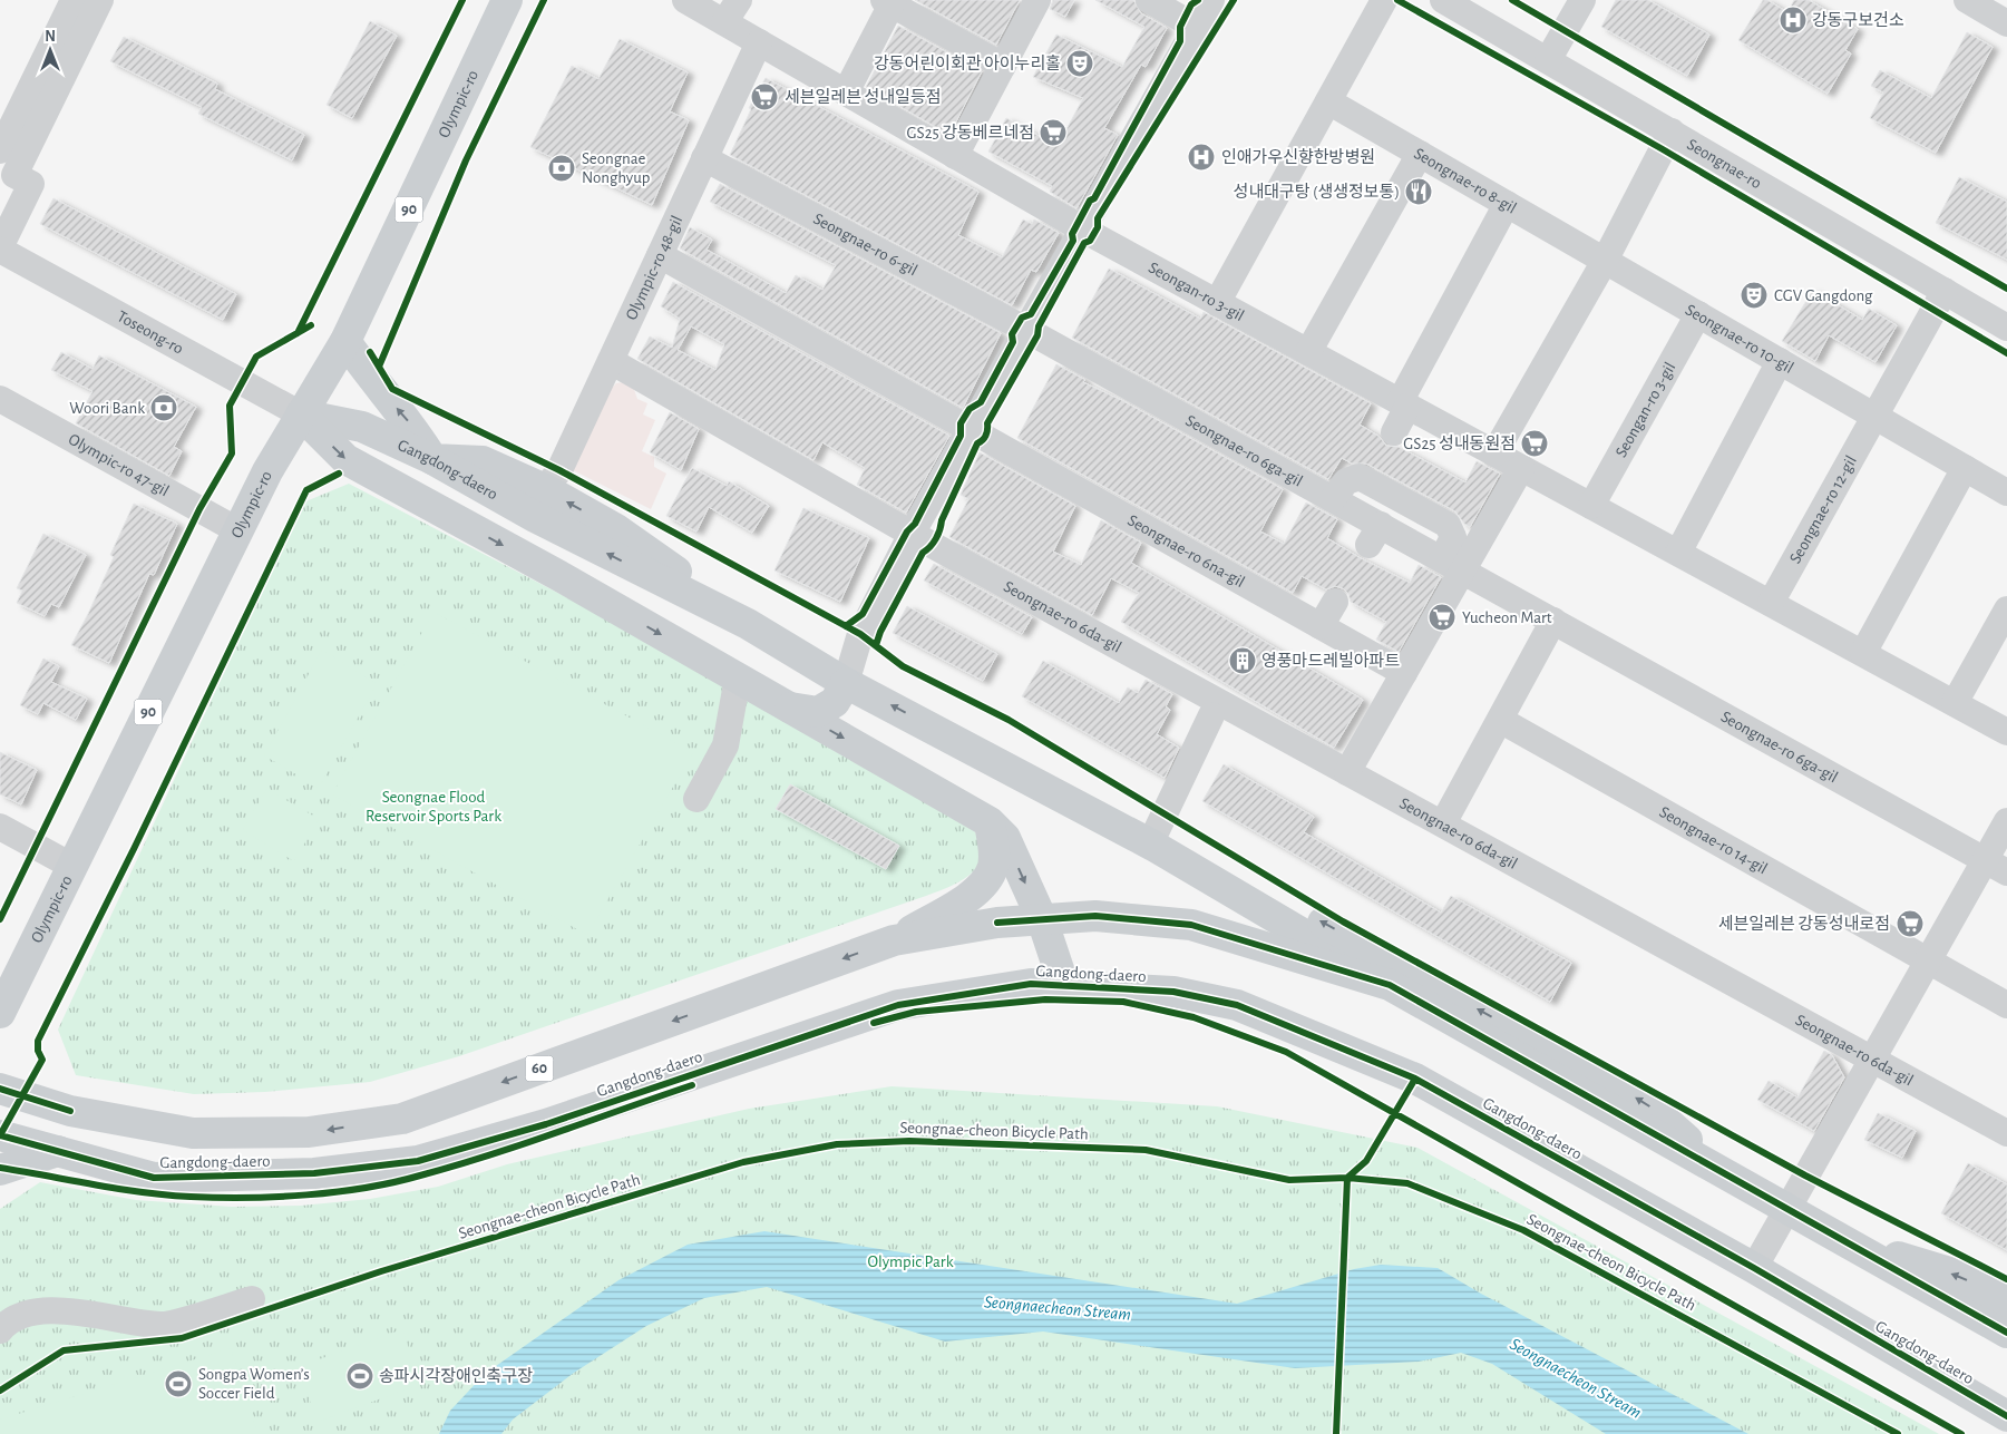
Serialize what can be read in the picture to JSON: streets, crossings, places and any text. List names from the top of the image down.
{
  "streets": {
    "main road": [
      "Olympic-ro",
      "90",
      "Gangdong-daero",
      "60"
    ],
    "street": [
      "Seongnae-ro",
      "Seongnae-ro 8-gil",
      "Seongnae-ro 6-gil",
      "Olympic-ro 48-gil",
      "Seongan-ro 3-gil",
      "Toseong-ro",
      "Seongnae-ro 10-gil",
      "Seongnae-ro 6ga-gil",
      "Olympic-ro 47-gil",
      "Seongnae-ro 12-gil",
      "Seongnae-ro 6na-gil",
      "Seongnae-ro 6da-gil",
      "Seongnae-ro 14-gil"
    ],
    "cycle path": ["Seongnae-cheon Bicycle Path"]
  },
  "crossings": [
    ["Olympic-ro", "Toseong-ro"],
    ["Olympic-ro", "Olympic-ro 47-gil"],
    ["Olympic-ro", "Gangdong-daero"],
    ["Seongnae-ro", "Seongnae-ro 12-gil"],
    ["Seongnae-ro 8-gil", "Seongnae-ro 10-gil"],
    ["Seongnae-ro 6-gil", "Olympic-ro 48-gil"],
    ["Seongnae-ro 6-gil", "Seongnae-ro 6ga-gil"],
    ["Seongan-ro 3-gil", "Seongnae-ro 10-gil"],
    ["Seongan-ro 3-gil", "Seongnae-ro 12-gil"],
    ["Toseong-ro", "Gangdong-daero"],
    ["Seongnae-ro 10-gil", "Seongnae-ro 12-gil"]
  ],
  "water": ["Seongnaecheon Stream"],
  "parks": ["Seongnae Flood Reservoir Sports Park", "Olympic Park"],
  "places": {
    "hospital": ["강동구보건소", "인애가우신향한방병원"],
    "theatre": ["강동어린이회관 아이누리홀", "CGV Gangdong"],
    "supermarket": [
      "세븐일레븐 성내일등점",
      "GS25 강동베르네점",
      "GS25 성내동원점",
      "Yucheon Mart",
      "세븐일레븐 강동성내로점"
    ],
    "bank": ["Seongnae Nonghyup", "Woori Bank"],
    "restaurant": ["성내대구탕 (생생정보통)"],
    "building": ["영풍마드레빌아파트"],
    "sports": ["송파시각장애인축구장", "Songpa Women’s Soccer Field"]
  },
  "north": "top"
}
